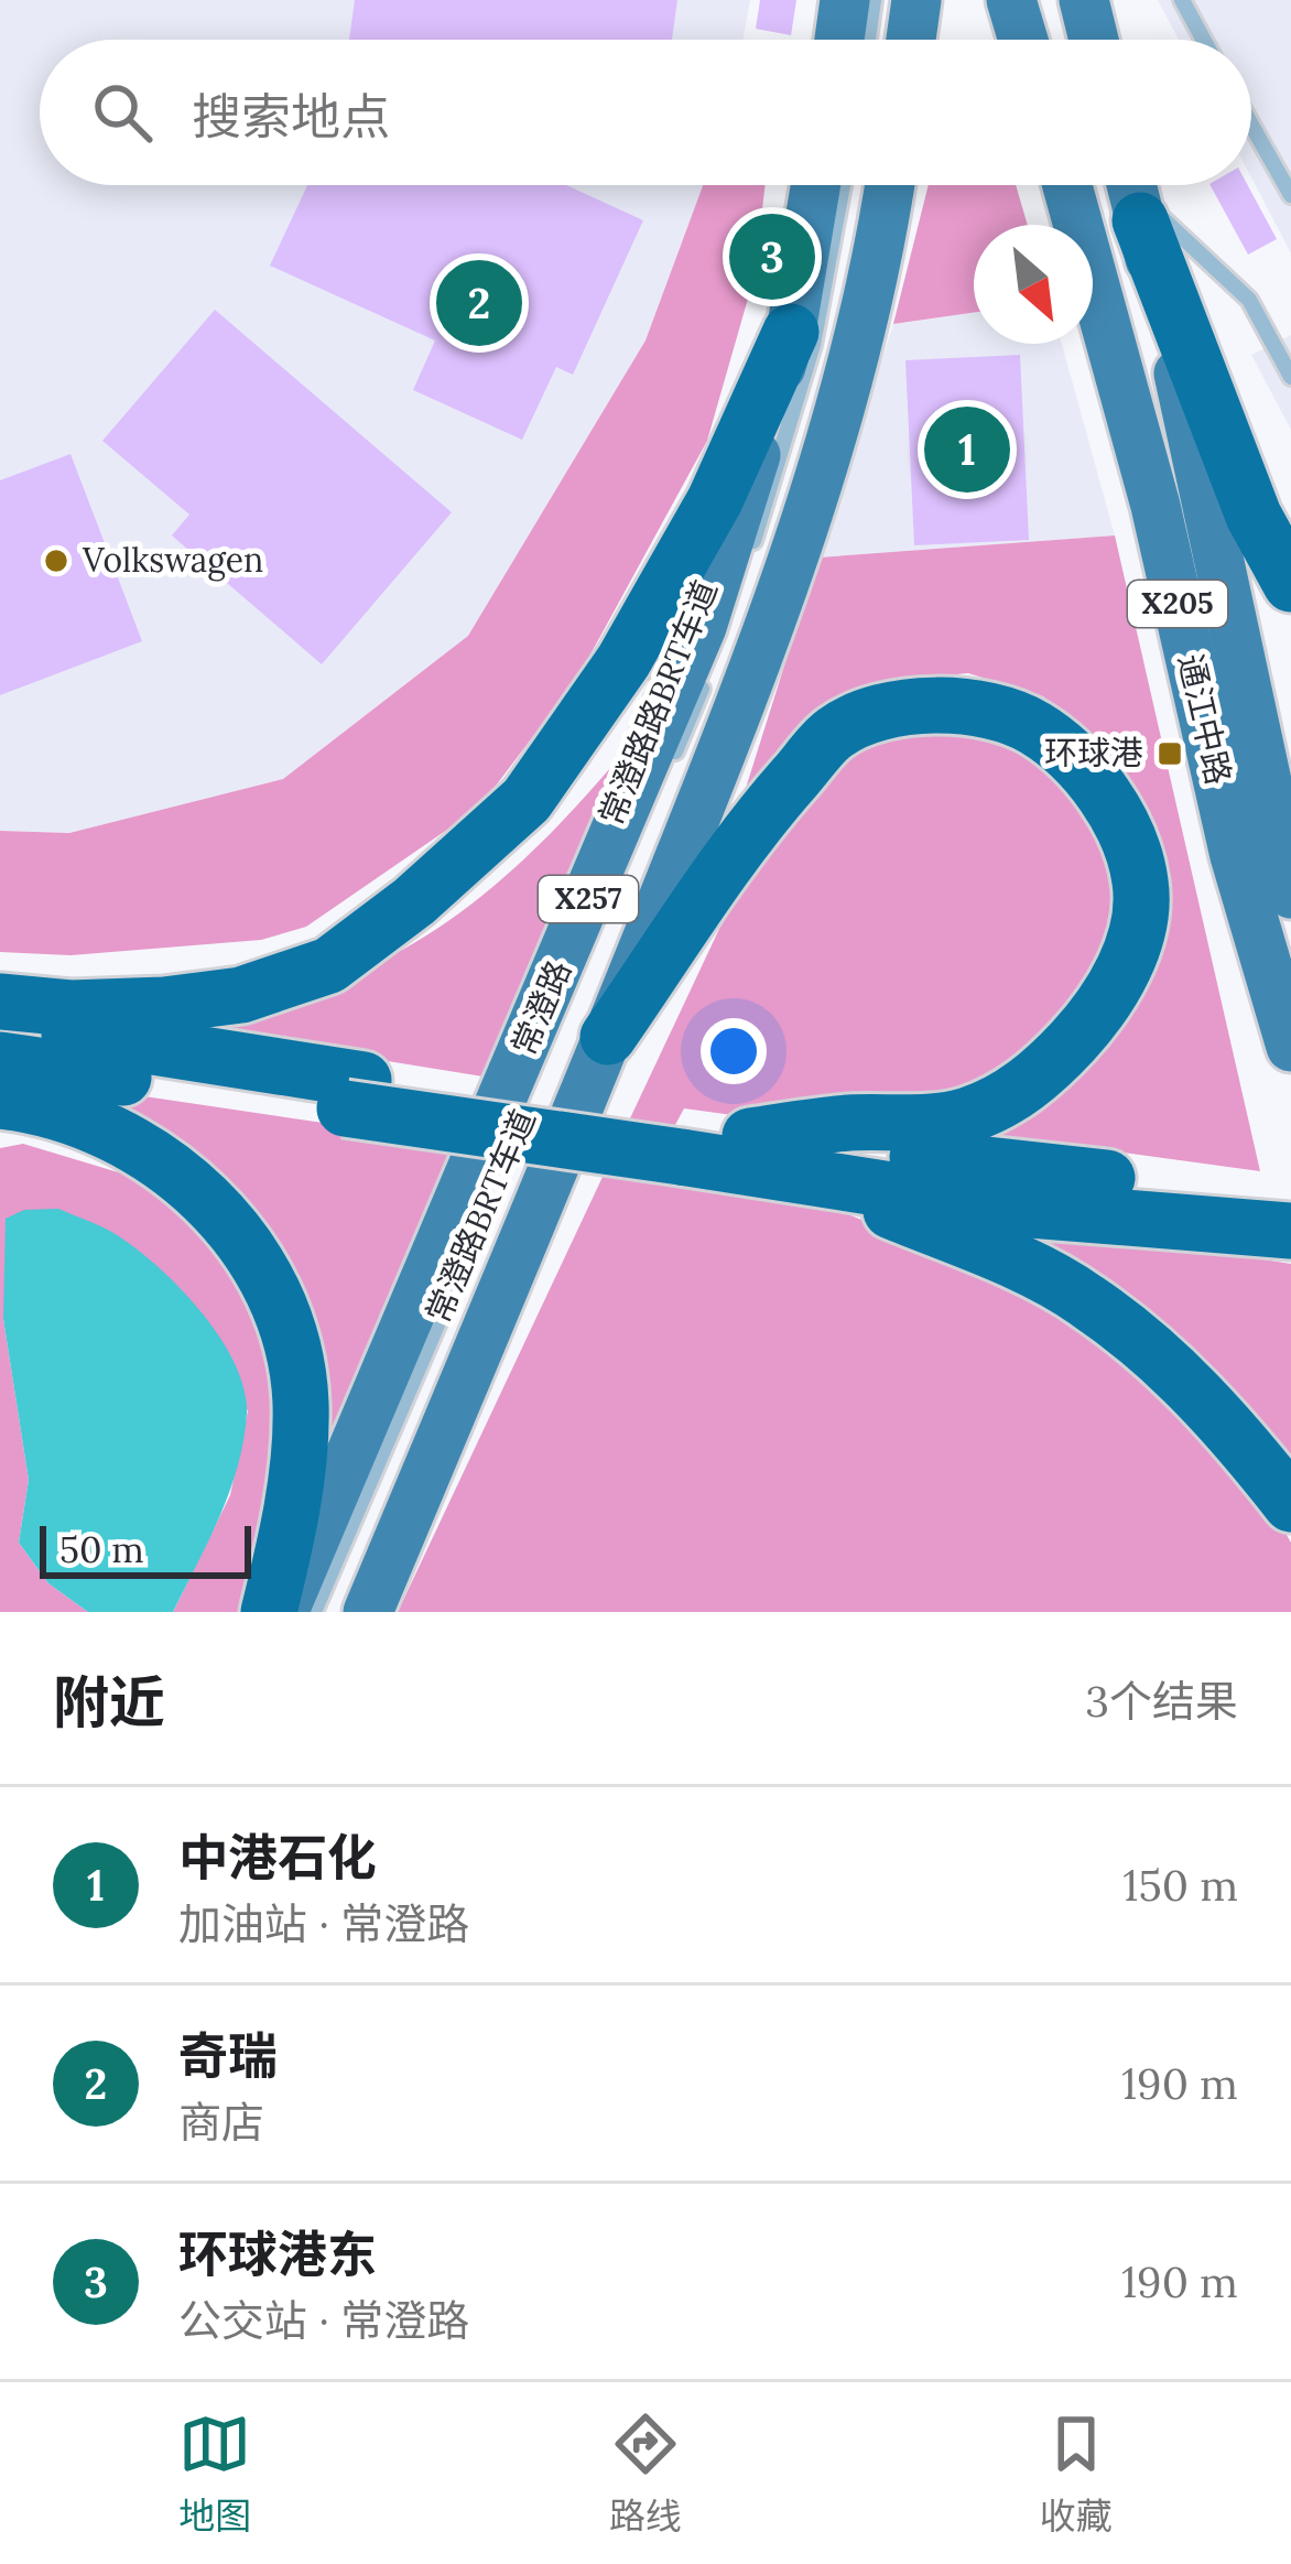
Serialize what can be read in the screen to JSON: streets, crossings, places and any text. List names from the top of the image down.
{
  "streets": {
    "main road": [
      "X205",
      "通江中路",
      "X257",
      "常澄路"
    ],
    "lane": ["常澄路路BRT车道", "常澄路BRT车道"]
  },
  "crossings": [
    ["X257", "常澄路BRT车道"]
  ],
  "places": {
    "other": ["Volkswagen"],
    "transit": ["环球港"]
  },
  "scale_bar": "50 m",
  "north": "bottom right",
  "page": {
    "search": "搜索地点",
    "pins": ["3", "2", "1"],
    "scale": "50 m",
    "heading": ["附近", "3个结果"],
    "list": [
      {
        "mark": "1",
        "name": "中港石化",
        "note": "加油站 · 常澄路",
        "value": "150 m"
      },
      {
        "mark": "2",
        "name": "奇瑞",
        "note": "商店",
        "value": "190 m"
      },
      {
        "mark": "3",
        "name": "环球港东",
        "note": "公交站 · 常澄路",
        "value": "190 m"
      }
    ],
    "nav": ["地图", "路线", "收藏"]
  }
}
